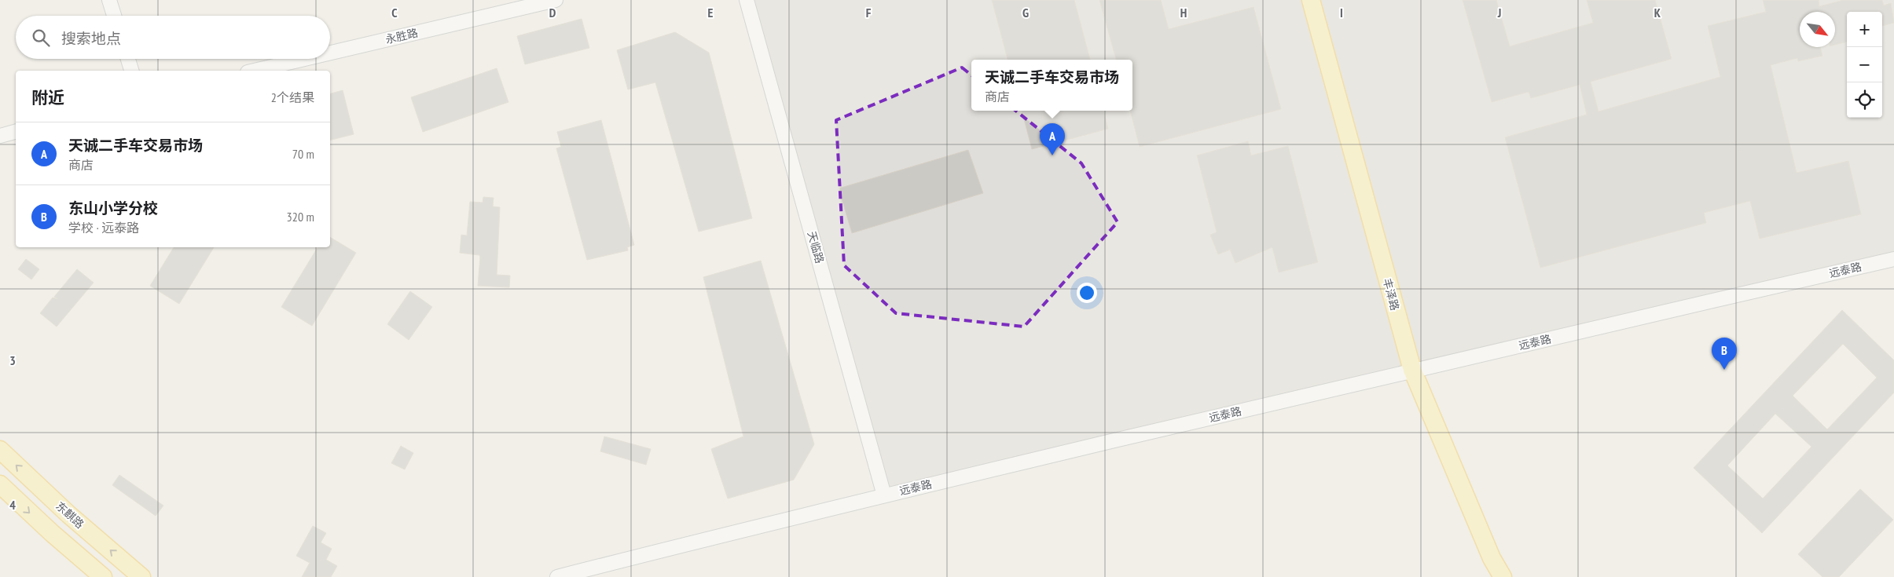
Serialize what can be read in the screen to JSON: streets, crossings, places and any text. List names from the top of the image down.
{
  "streets": {
    "main road": ["丰泽路", "东麒路"],
    "street": ["永胜路", "天临路", "远泰路"]
  },
  "crossings": [
    ["天临路", "远泰路"],
    ["远泰路", "丰泽路"]
  ],
  "north": "bottom right",
  "page": {
    "map_buttons": ["+", "−"],
    "search": "搜索地点",
    "popup": ["天诚二手车交易市场", "商店"],
    "heading": ["附近", "2个结果"],
    "list": [
      {
        "mark": "A",
        "name": "天诚二手车交易市场",
        "note": "商店",
        "value": "70 m"
      },
      {
        "mark": "B",
        "name": "东山小学分校",
        "note": "学校 · 远泰路",
        "value": "320 m"
      }
    ],
    "pins": ["A", "B"]
  },
  "grid": {
    "columns": [
      "C",
      "D",
      "E",
      "F",
      "G",
      "H",
      "I",
      "J",
      "K"
    ],
    "rows": ["3", "4"]
  }
}
